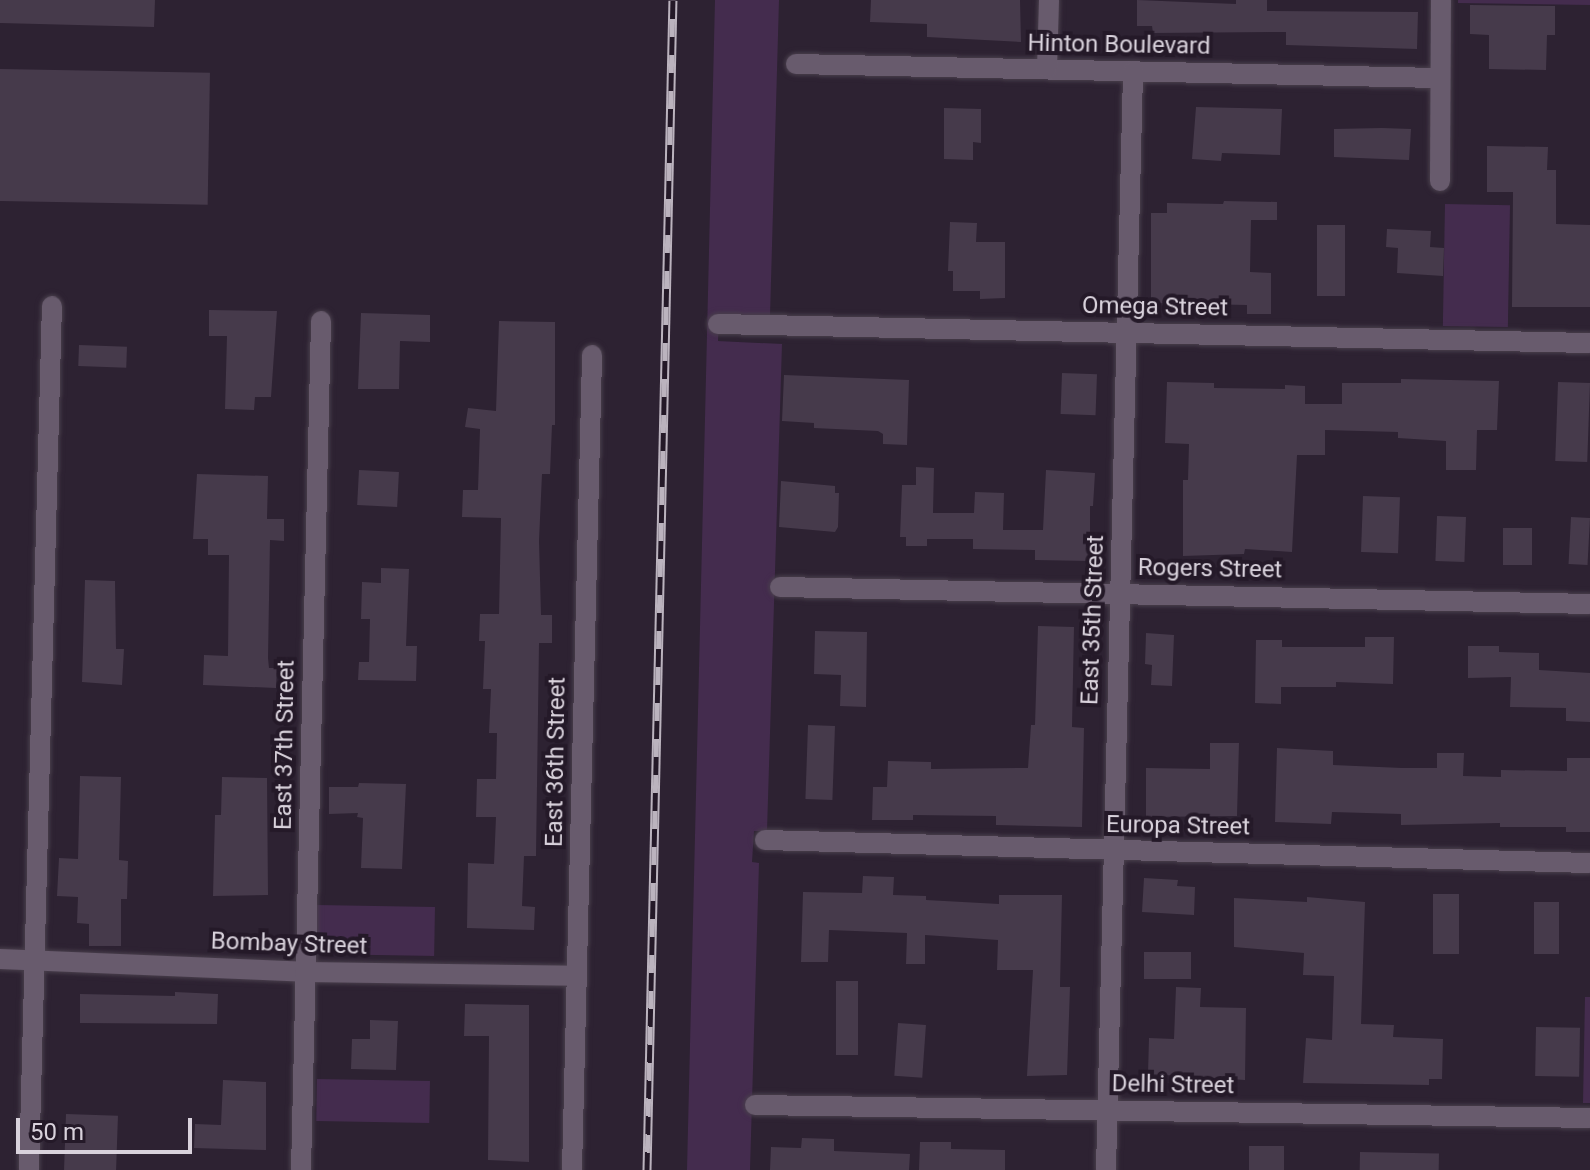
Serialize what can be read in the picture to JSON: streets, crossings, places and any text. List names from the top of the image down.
{
  "streets": {
    "street": [
      "Hinton Boulevard",
      "Omega Street",
      "Rogers Street",
      "East 35th Street",
      "East 37th Street",
      "East 36th Street",
      "Europa Street",
      "Bombay Street",
      "Delhi Street"
    ]
  },
  "crossings": [
    ["Hinton Boulevard", "East 35th Street"],
    ["Omega Street", "East 35th Street"],
    ["Rogers Street", "East 35th Street"],
    ["East 35th Street", "Europa Street"],
    ["East 35th Street", "Delhi Street"],
    ["East 37th Street", "Bombay Street"],
    ["East 36th Street", "Bombay Street"]
  ],
  "scale_bar": "50 m"
}
